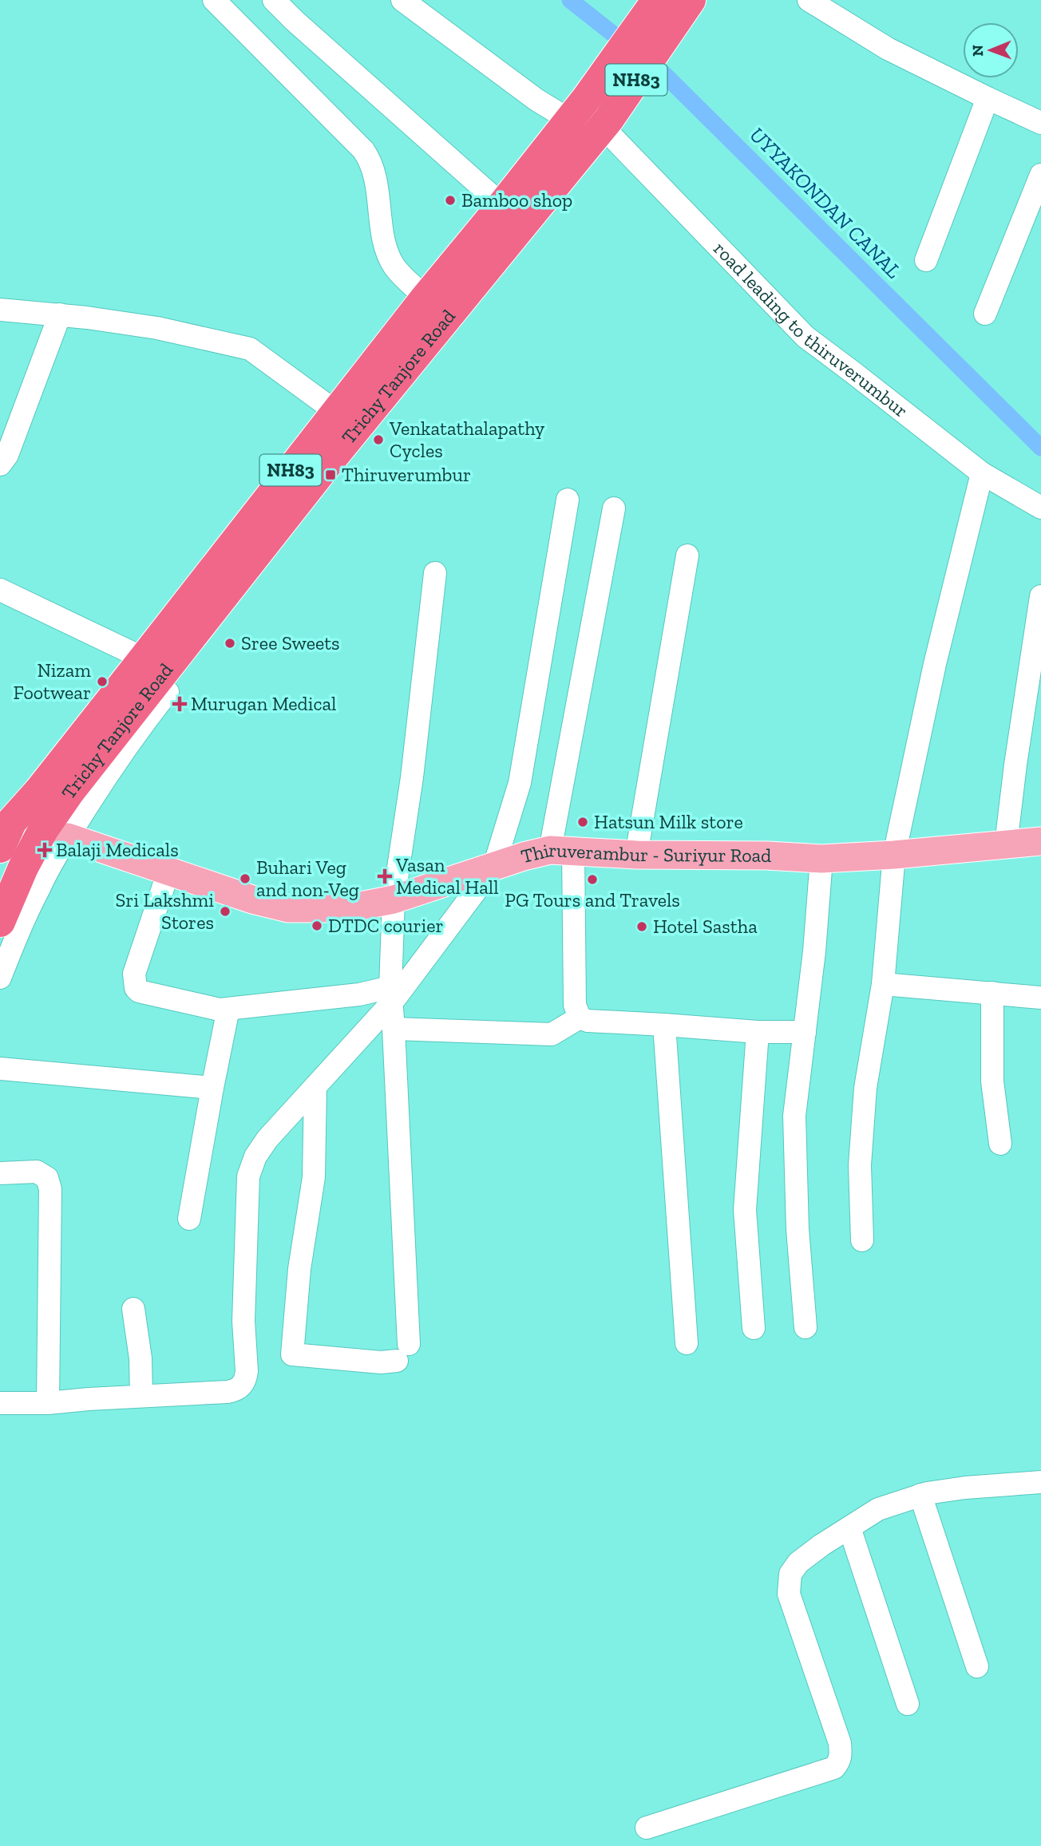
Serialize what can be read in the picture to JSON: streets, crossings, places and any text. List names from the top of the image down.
{
  "streets": {
    "highway": ["NH83", "Trichy Tanjore Road"],
    "main road": ["Thiruverambur - Suriyur Road"],
    "street": ["road leading to thiruverumbur"]
  },
  "crossings": [
    ["road leading to thiruverumbur", "Trichy Tanjore Road"]
  ],
  "water": ["UYYAKONDAN CANAL"],
  "places": {
    "other": [
      "Bamboo shop",
      "Venkatathalapathy Cycles",
      "Sree Sweets",
      "Nizam Footwear",
      "Hatsun Milk store",
      "Buhari Veg and non-Veg",
      "PG Tours and Travels",
      "Sri Lakshmi Stores",
      "DTDC courier",
      "Hotel Sastha"
    ],
    "transit": ["Thiruverumbur"],
    "health": ["Murugan Medical", "Balaji Medicals", "Vasan Medical Hall"]
  },
  "north": "left"
}
